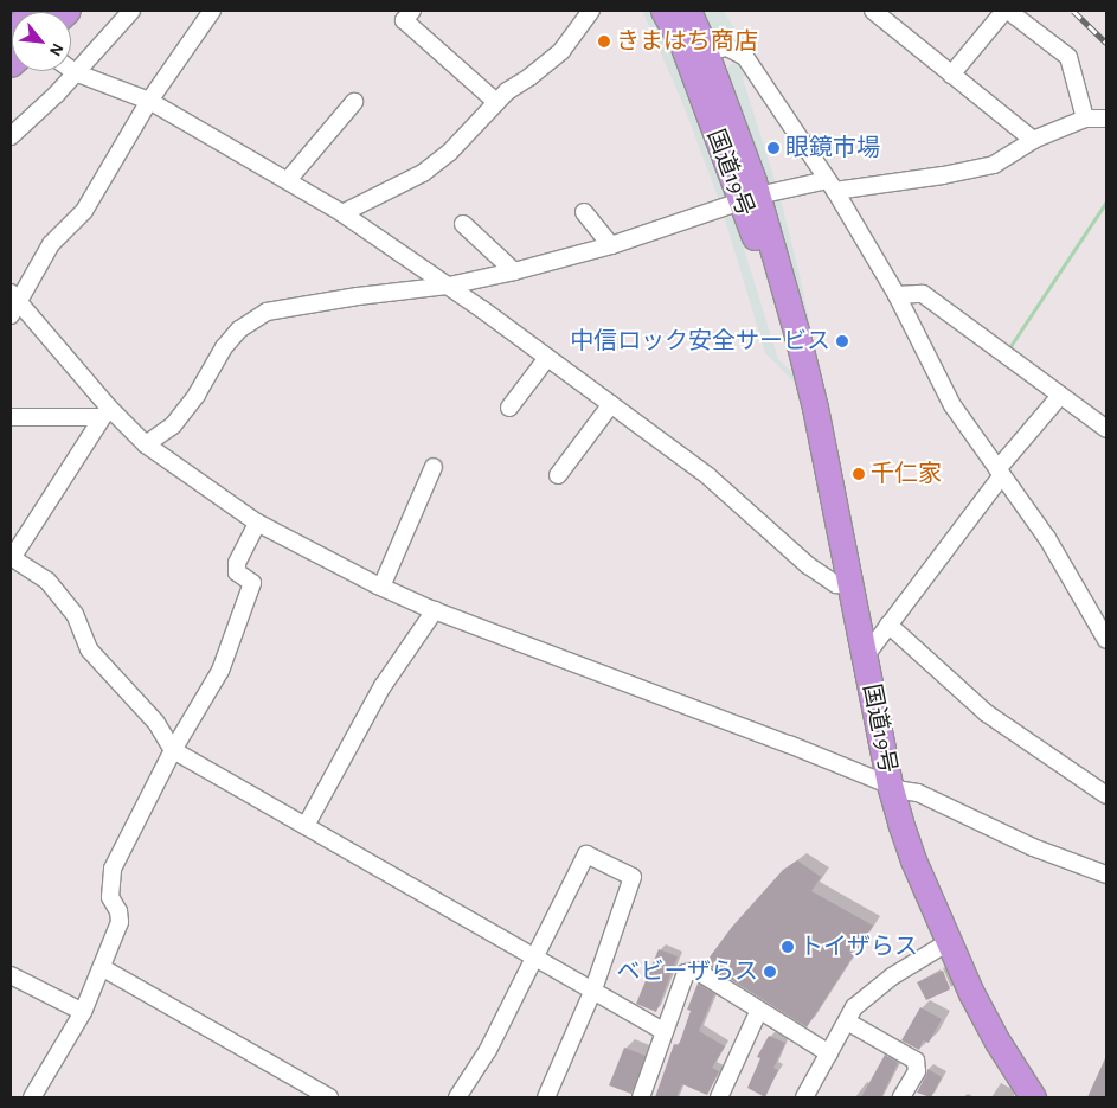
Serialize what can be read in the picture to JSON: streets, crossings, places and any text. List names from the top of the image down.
{
  "streets": {
    "highway": ["国道19号"]
  },
  "places": [
    "きまはち商店",
    "眼鏡市場",
    "中信ロック安全サービス",
    "千仁家",
    "トイザらス",
    "ベビーザらス"
  ],
  "north": "bottom right"
}
